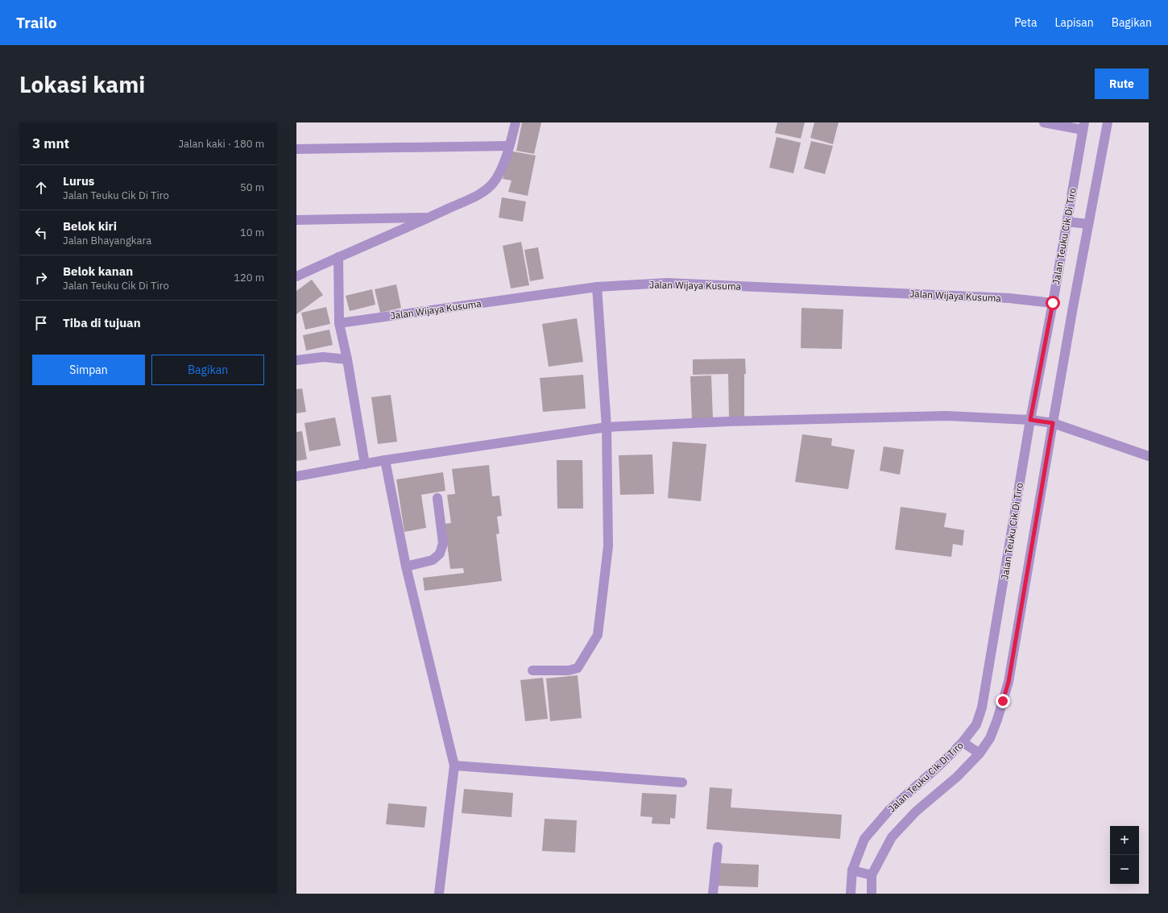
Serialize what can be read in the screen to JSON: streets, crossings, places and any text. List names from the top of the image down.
{
  "streets": {
    "street": ["Jalan Teuku Cik Di Tiro", "Jalan Wijaya Kusuma"]
  },
  "crossings": [
    ["Jalan Teuku Cik Di Tiro", "Jalan Wijaya Kusuma"]
  ],
  "page": {
    "header": "Trailo",
    "nav": ["Peta", "Lapisan", "Bagikan"],
    "buttons": [
      "Rute",
      ["Simpan", "Bagikan"]
    ],
    "title": "Lokasi kami",
    "heading": ["3 mnt", "Jalan kaki · 180 m"],
    "list": [
      ["Lurus", "Jalan Teuku Cik Di Tiro", "50 m"],
      ["Belok kiri", "Jalan Bhayangkara", "10 m"],
      ["Belok kanan", "Jalan Teuku Cik Di Tiro", "120 m"],
      "Tiba di tujuan"
    ],
    "map_buttons": ["+", "−"]
  }
}
